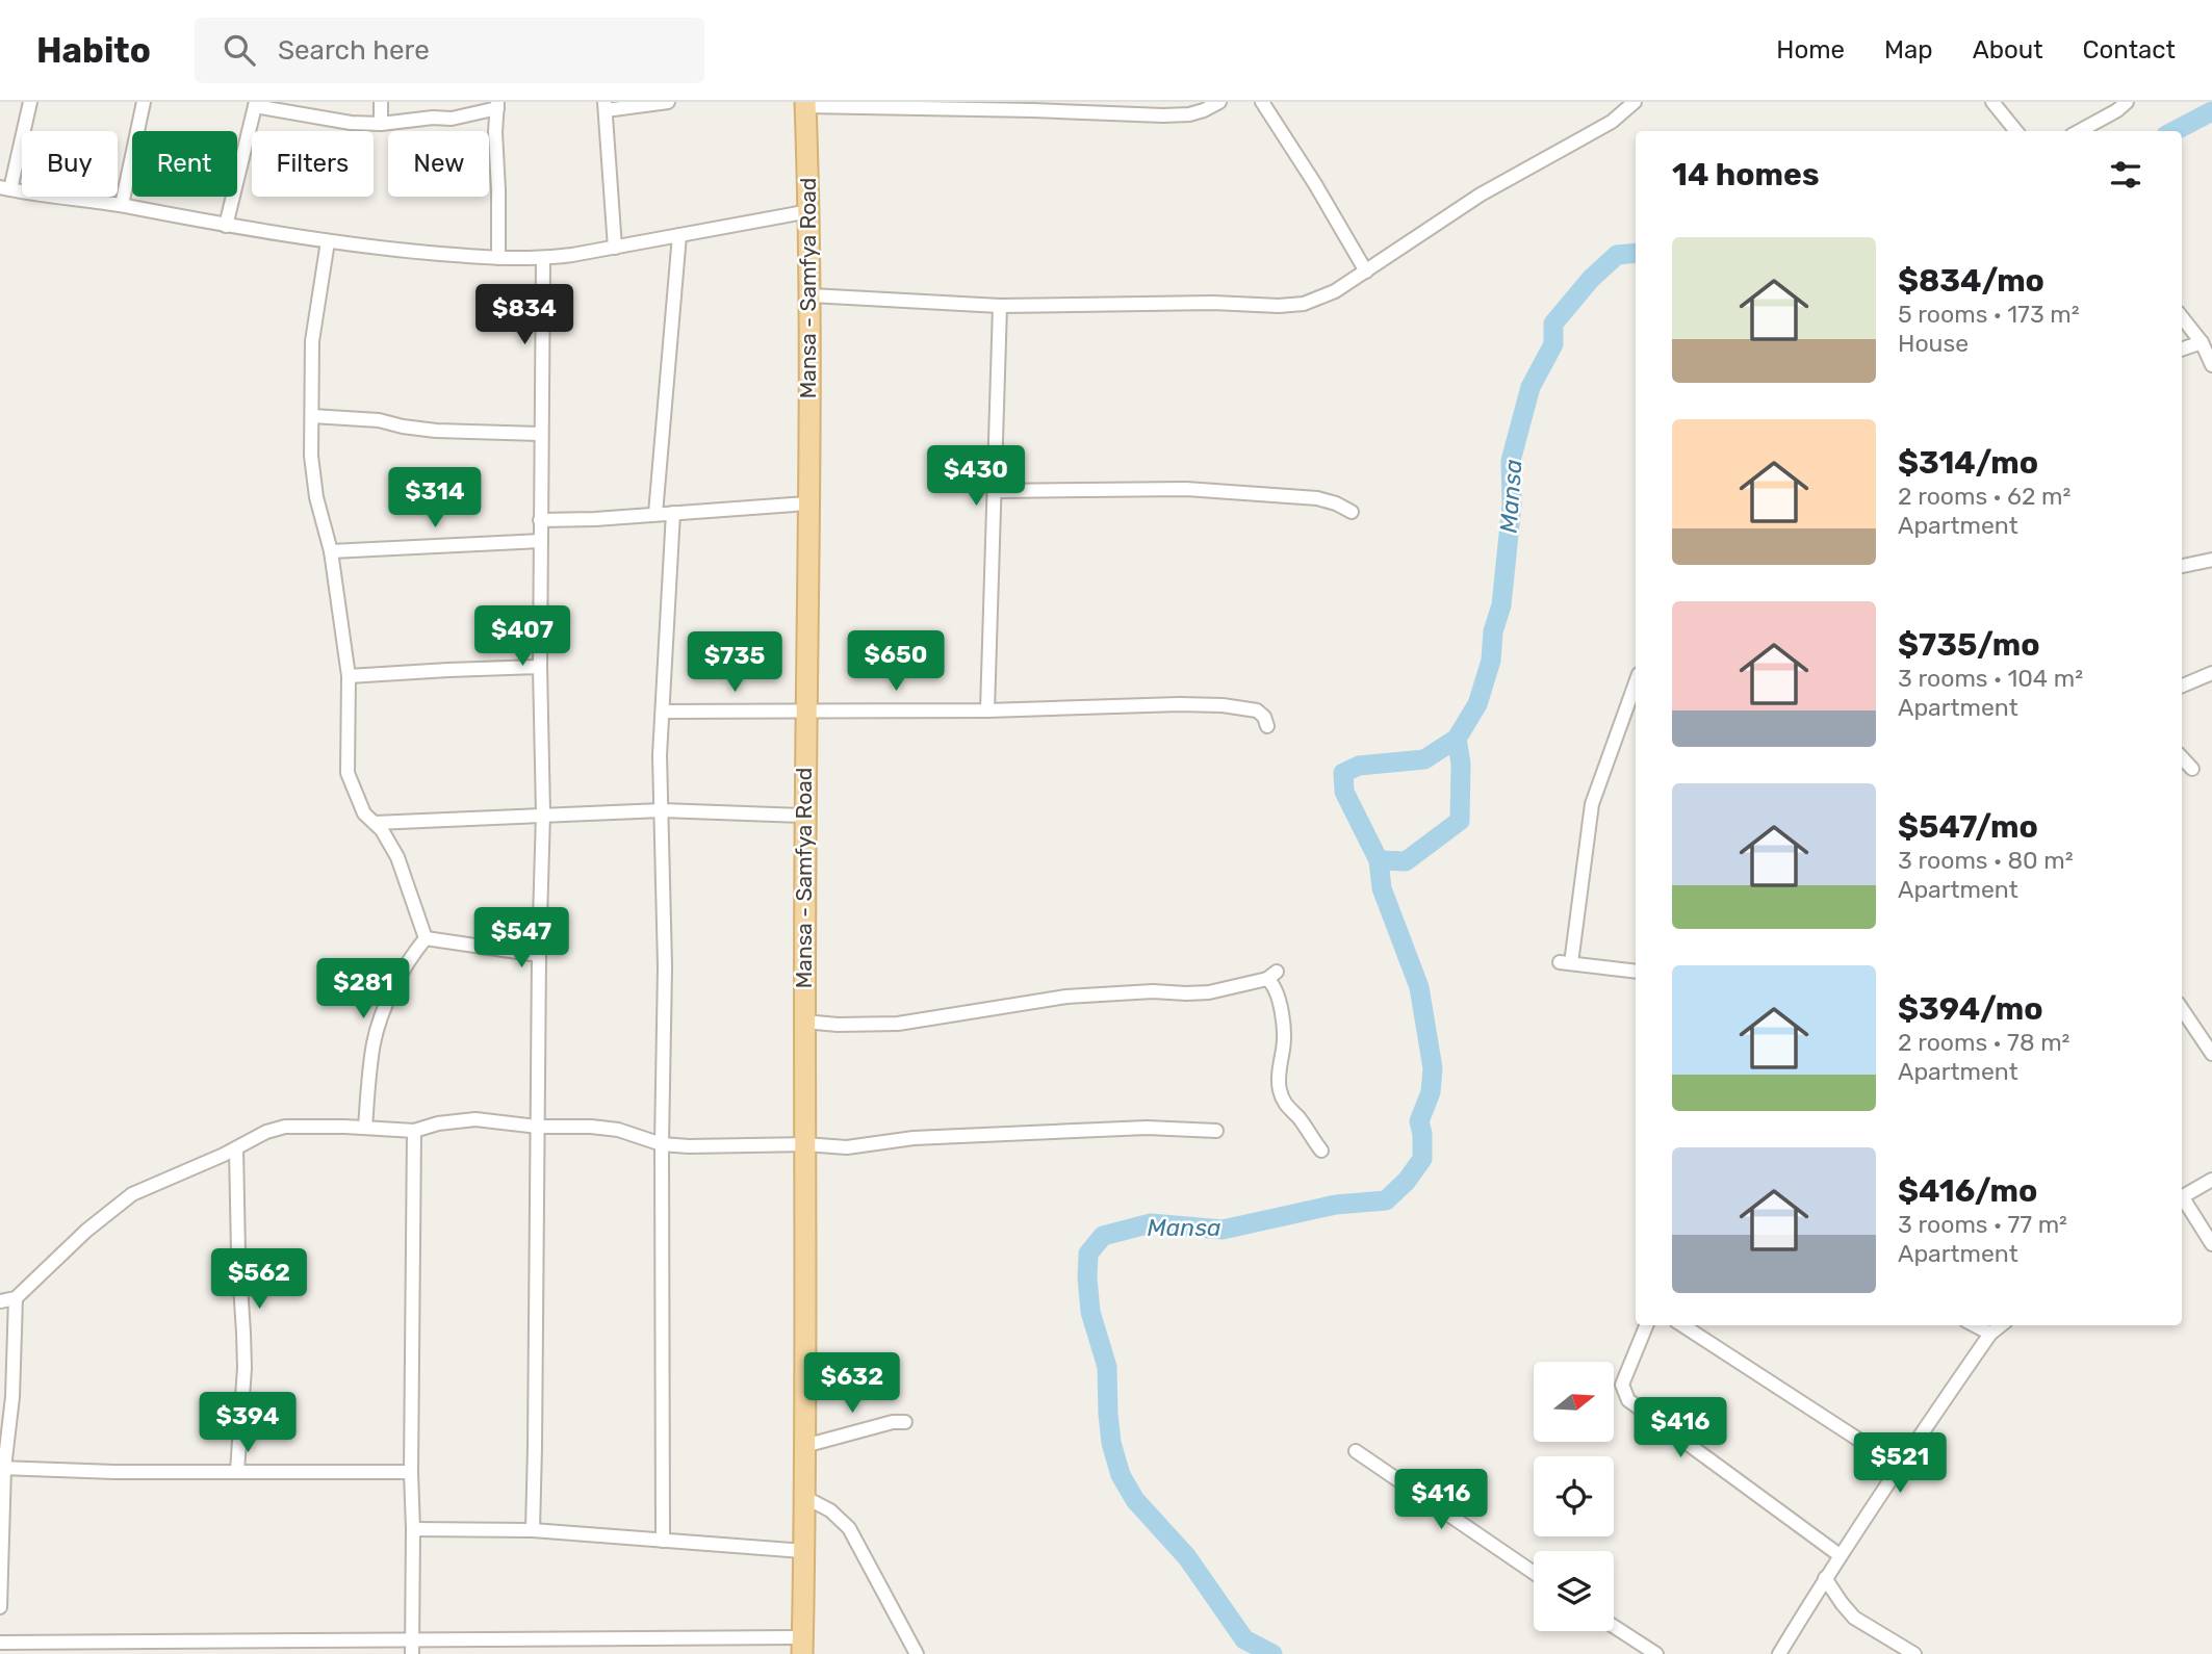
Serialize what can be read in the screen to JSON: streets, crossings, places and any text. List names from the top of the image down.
{
  "streets": {
    "main road": ["Mansa - Samfya Road"]
  },
  "water": ["Mansa"],
  "north": "right",
  "page": {
    "header": "Habito",
    "search": "Search here",
    "nav": [
      "Home",
      "Map",
      "About",
      "Contact"
    ],
    "chip": [
      "Buy",
      "Rent",
      "Filters",
      "New"
    ],
    "heading": "14 homes",
    "list": [
      {
        "name": "$834/mo",
        "note": "5 rooms · 173 m² · House"
      },
      {
        "name": "$314/mo",
        "note": "2 rooms · 62 m² · Apartment"
      },
      {
        "name": "$735/mo",
        "note": "3 rooms · 104 m² · Apartment"
      },
      {
        "name": "$547/mo",
        "note": "3 rooms · 80 m² · Apartment"
      },
      {
        "name": "$394/mo",
        "note": "2 rooms · 78 m² · Apartment"
      },
      {
        "name": "$416/mo",
        "note": "3 rooms · 77 m² · Apartment"
      }
    ],
    "price": [
      "$834",
      "$430",
      "$314",
      "$407",
      "$650",
      "$735",
      "$547",
      "$281",
      "$562",
      "$632",
      "$394",
      "$416",
      "$521",
      "$416"
    ]
  }
}
